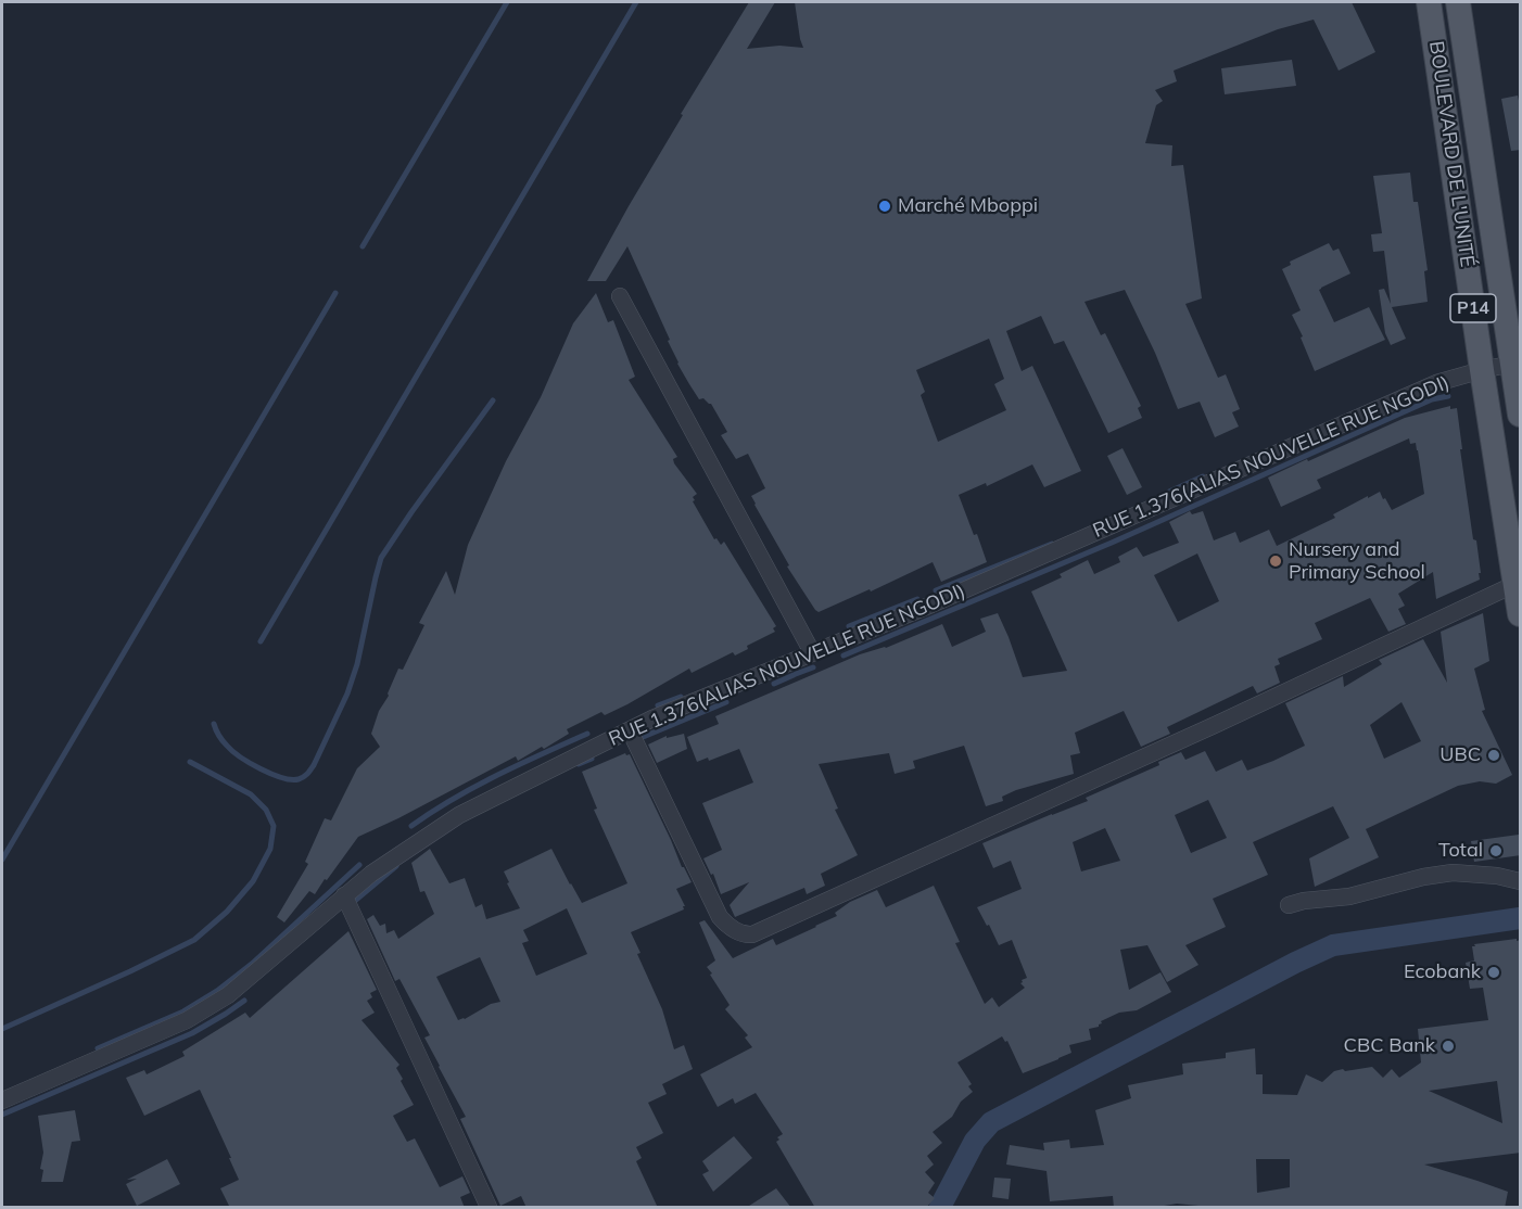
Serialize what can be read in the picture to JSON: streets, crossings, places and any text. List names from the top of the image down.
{
  "streets": {
    "main road": ["BOULEVARD DE L'UNITÉ", "P14"],
    "street": ["RUE 1.376(ALIAS NOUVELLE RUE NGODI)"]
  },
  "crossings": [
    ["BOULEVARD DE L'UNITÉ", "RUE 1.376(ALIAS NOUVELLE RUE NGODI)"]
  ],
  "places": [
    "Marché Mboppi",
    "Nursery and Primary School",
    "UBC",
    "Total",
    "Ecobank",
    "CBC Bank"
  ]
}
